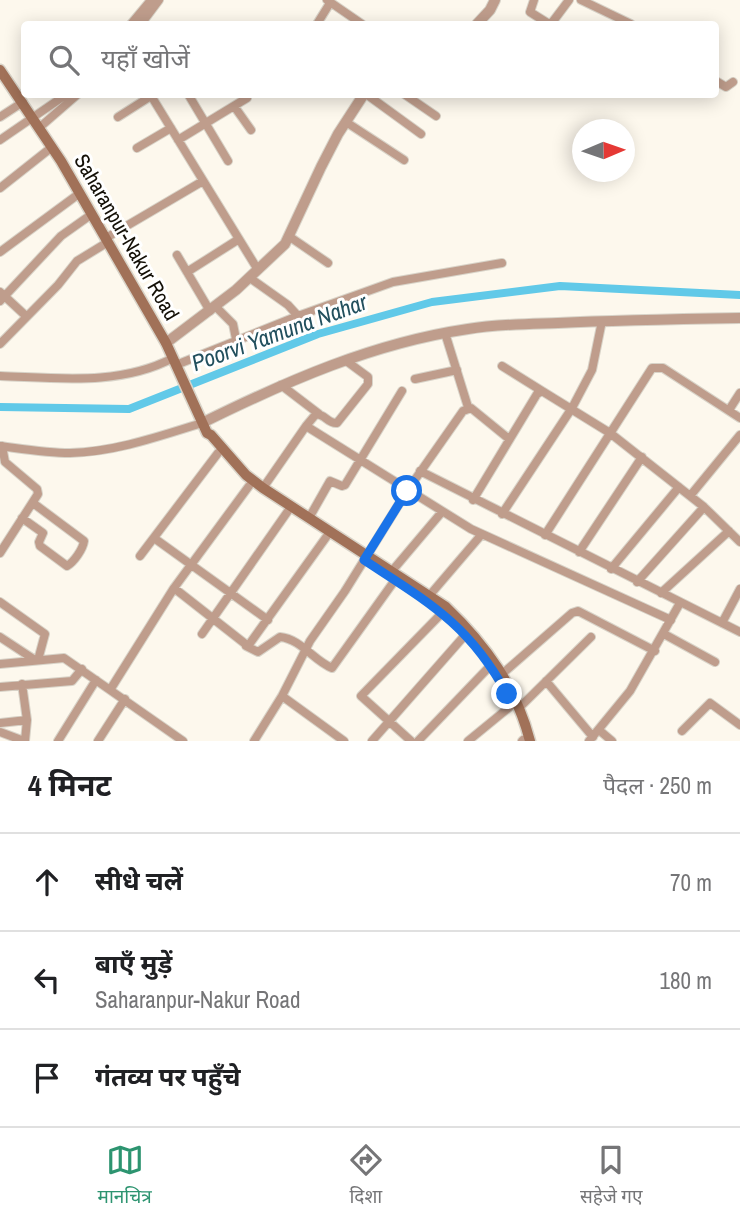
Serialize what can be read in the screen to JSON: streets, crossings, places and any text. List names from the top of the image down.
{
  "streets": {
    "main road": ["Saharanpur-Nakur Road"]
  },
  "water": ["Poorvi Yamuna Nahar"],
  "north": "right",
  "page": {
    "search": "यहाँ खोजें",
    "heading": ["4 मिनट", "पैदल · 250 m"],
    "list": [
      ["सीधे चलें", "70 m"],
      ["बाएँ मुड़ें", "Saharanpur-Nakur Road", "180 m"],
      "गंतव्य पर पहुँचे"
    ],
    "nav": ["मानचित्र", "दिशा", "सहेजे गए"]
  }
}
